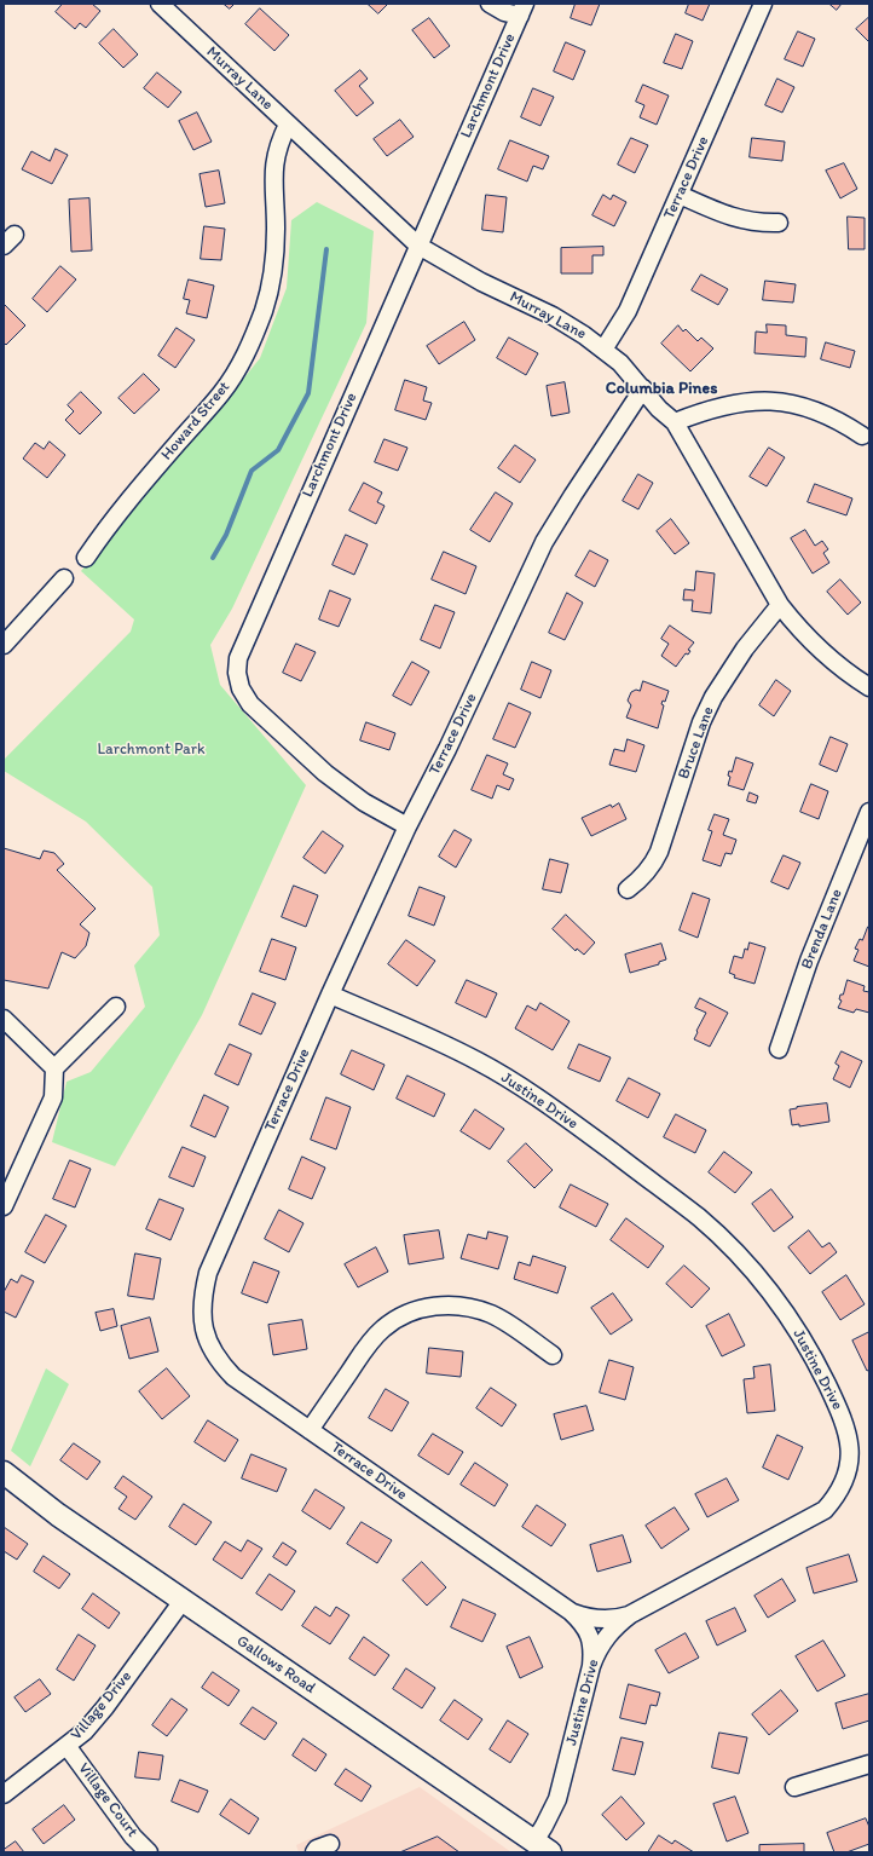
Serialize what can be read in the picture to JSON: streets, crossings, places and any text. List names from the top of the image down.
{
  "streets": {
    "main road": ["Gallows Road"],
    "street": [
      "Murray Lane",
      "Larchmont Drive",
      "Terrace Drive",
      "Howard Street",
      "Bruce Lane",
      "Brenda Lane",
      "Justine Drive",
      "Village Drive",
      "Village Court"
    ]
  },
  "crossings": [
    ["Murray Lane", "Larchmont Drive"],
    ["Murray Lane", "Terrace Drive"],
    ["Murray Lane", "Howard Street"],
    ["Murray Lane", "Bruce Lane"],
    ["Larchmont Drive", "Terrace Drive"],
    ["Terrace Drive", "Justine Drive"],
    ["Justine Drive", "Gallows Road"],
    ["Gallows Road", "Village Drive"],
    ["Village Drive", "Village Court"]
  ],
  "districts": ["Columbia Pines"],
  "parks": ["Larchmont Park"]
}
